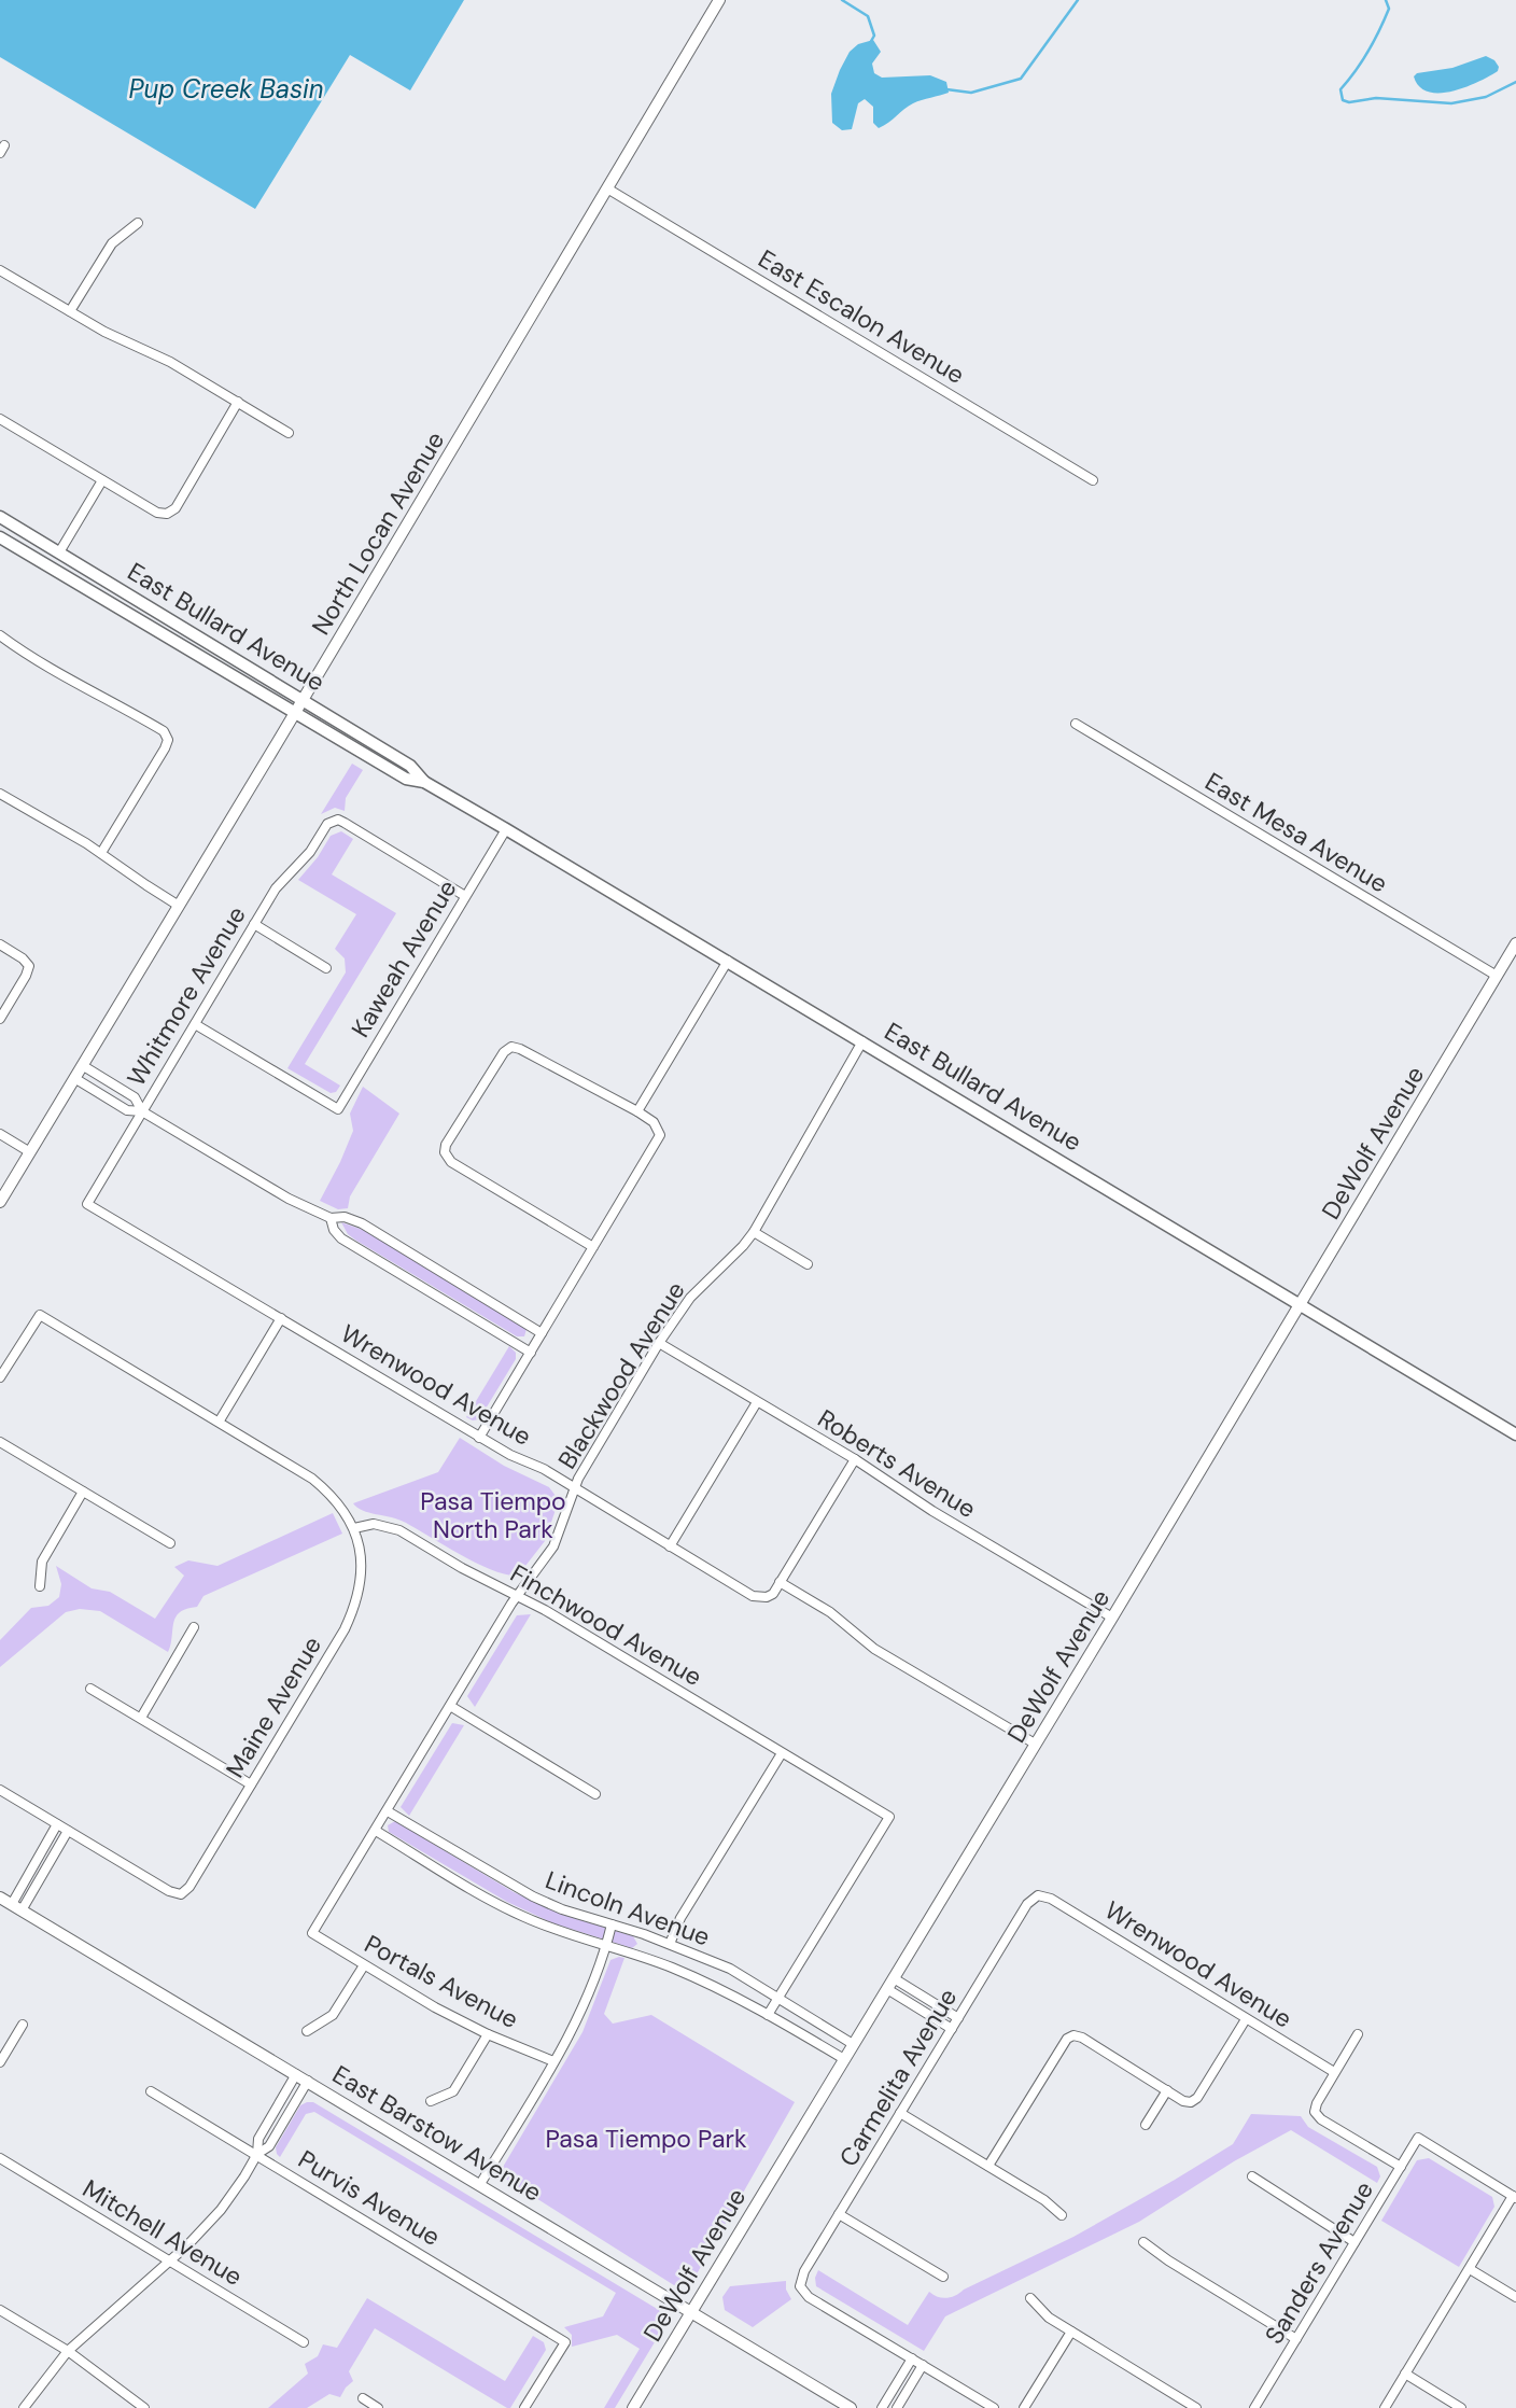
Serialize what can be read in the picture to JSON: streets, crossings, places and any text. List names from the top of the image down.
{
  "streets": {
    "main road": ["East Bullard Avenue"],
    "street": [
      "East Escalon Avenue",
      "North Locan Avenue",
      "East Mesa Avenue",
      "Kaweah Avenue",
      "Whitmore Avenue",
      "DeWolf Avenue",
      "Blackwood Avenue",
      "Wrenwood Avenue",
      "Roberts Avenue",
      "Finchwood Avenue",
      "Maine Avenue",
      "Lincoln Avenue",
      "Portals Avenue",
      "Carmelita Avenue",
      "East Barstow Avenue",
      "Purvis Avenue",
      "Mitchell Avenue",
      "Sanders Avenue"
    ]
  },
  "crossings": [
    ["East Escalon Avenue", "North Locan Avenue"],
    ["North Locan Avenue", "East Bullard Avenue"],
    ["East Bullard Avenue", "Kaweah Avenue"],
    ["East Bullard Avenue", "DeWolf Avenue"],
    ["East Bullard Avenue", "Blackwood Avenue"],
    ["East Mesa Avenue", "DeWolf Avenue"],
    ["Kaweah Avenue", "Whitmore Avenue"],
    ["Whitmore Avenue", "Wrenwood Avenue"],
    ["DeWolf Avenue", "Roberts Avenue"],
    ["DeWolf Avenue", "Lincoln Avenue"],
    ["DeWolf Avenue", "East Barstow Avenue"],
    ["Blackwood Avenue", "Wrenwood Avenue"],
    ["Blackwood Avenue", "Roberts Avenue"],
    ["Blackwood Avenue", "Finchwood Avenue"],
    ["Blackwood Avenue", "Lincoln Avenue"],
    ["Blackwood Avenue", "Portals Avenue"],
    ["Wrenwood Avenue", "Carmelita Avenue"],
    ["Finchwood Avenue", "Maine Avenue"],
    ["Finchwood Avenue", "Lincoln Avenue"]
  ],
  "water": ["Pup Creek Basin"],
  "parks": ["Pasa Tiempo North Park", "Pasa Tiempo Park"]
}
